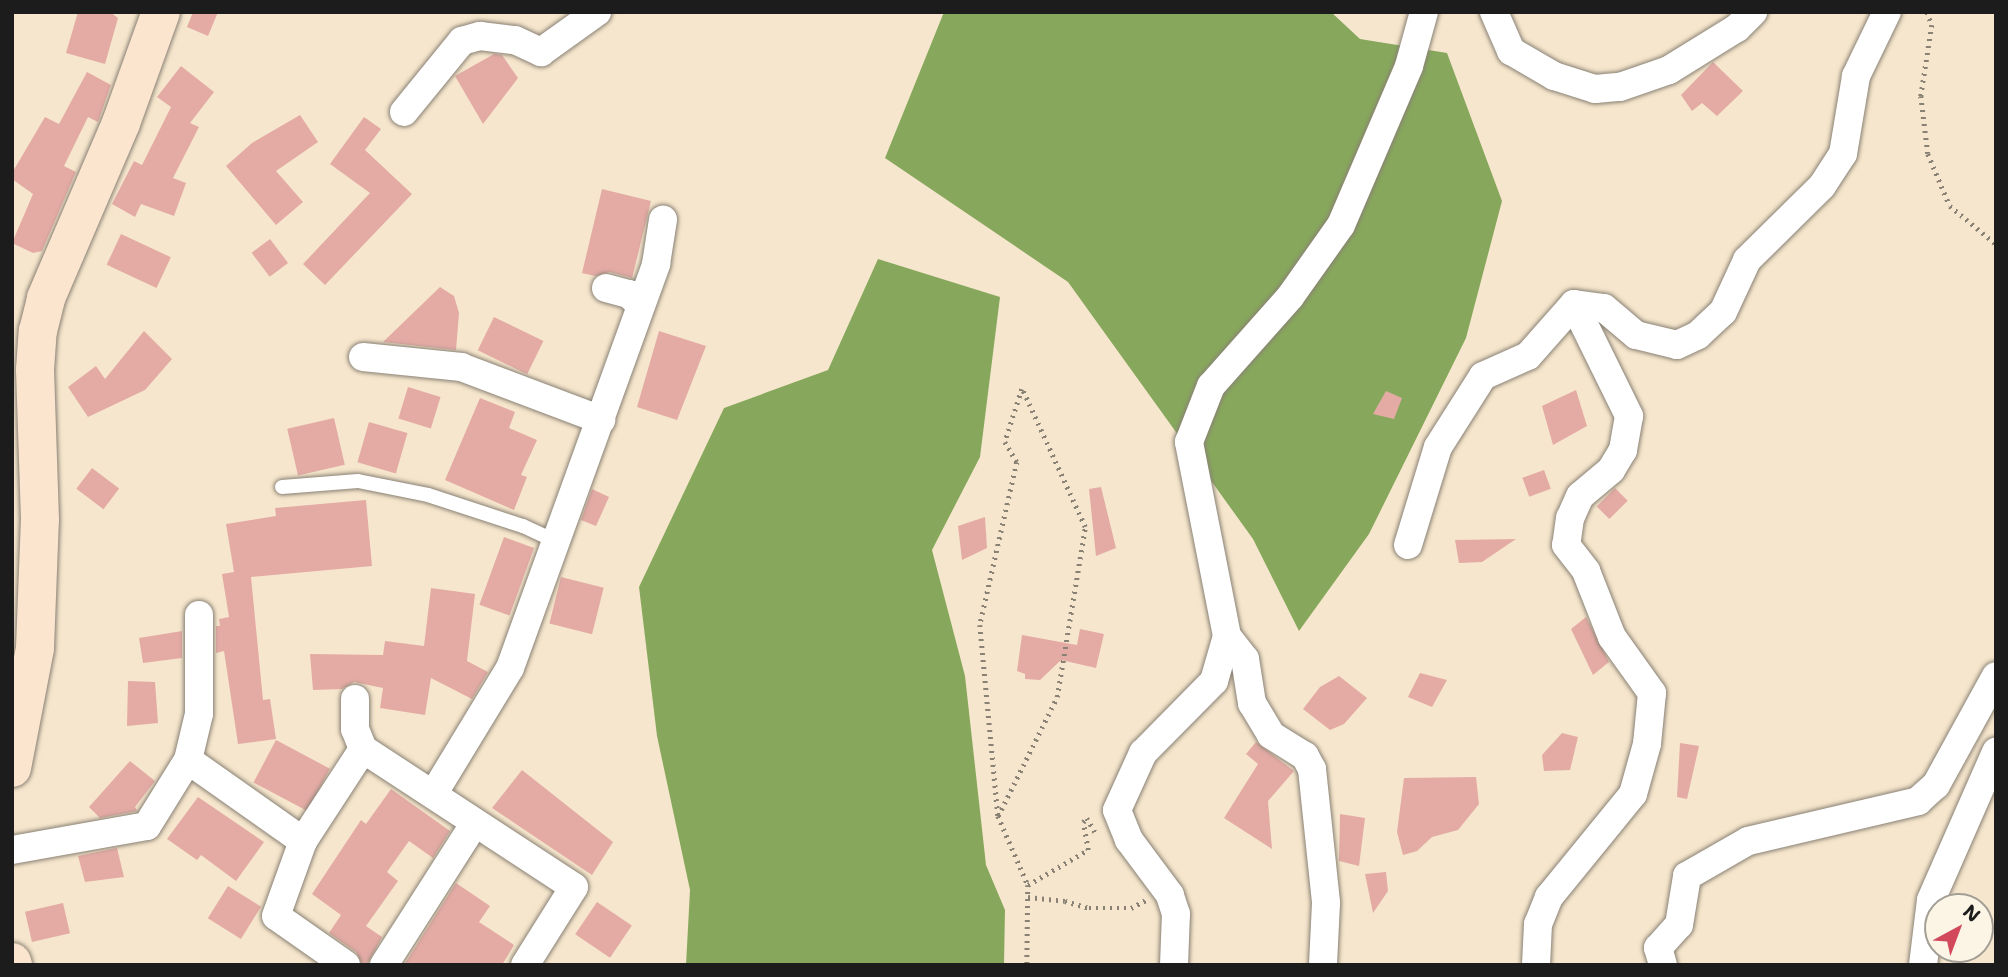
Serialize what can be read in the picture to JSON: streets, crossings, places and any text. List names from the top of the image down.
{
  "north": "top right"
}
